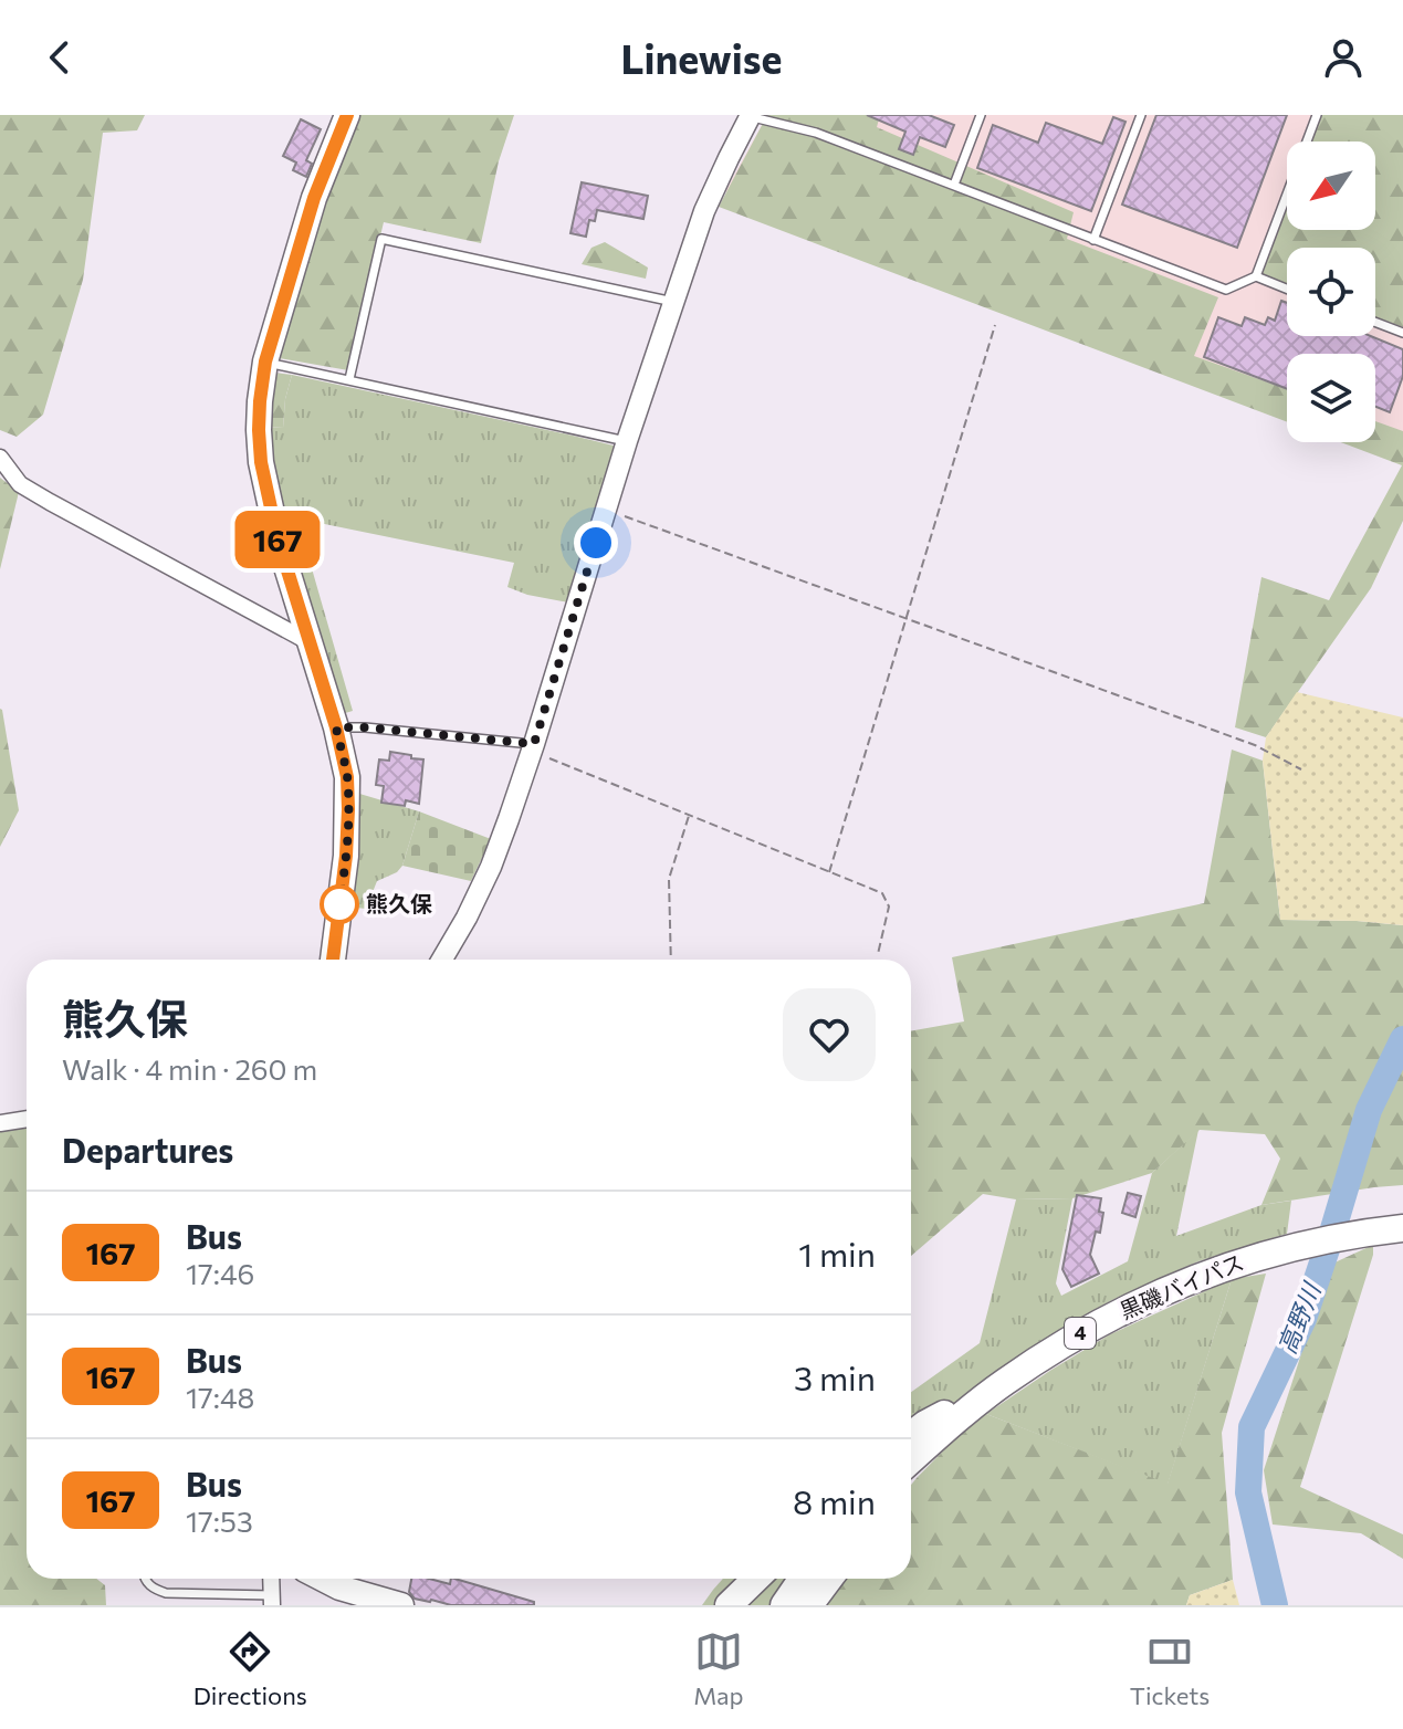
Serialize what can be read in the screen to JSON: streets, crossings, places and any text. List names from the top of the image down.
{
  "streets": {
    "highway": ["黒磯バイパス", "4"]
  },
  "crossings": [
    ["黒磯バイパス", "4"]
  ],
  "water": ["高野川"],
  "places": ["熊久保"],
  "lines": ["bus line 167"],
  "north": "bottom left",
  "page": {
    "header": "Linewise",
    "on_map": "167",
    "heading": [
      ["熊久保", "Walk · 4 min · 260 m"],
      "Departures"
    ],
    "list": [
      {
        "mark": "167",
        "name": "Bus",
        "note": "17:46",
        "value": "1 min"
      },
      {
        "mark": "167",
        "name": "Bus",
        "note": "17:48",
        "value": "3 min"
      },
      {
        "mark": "167",
        "name": "Bus",
        "note": "17:53",
        "value": "8 min"
      }
    ],
    "tabs": ["Directions", "Map", "Tickets"]
  }
}
